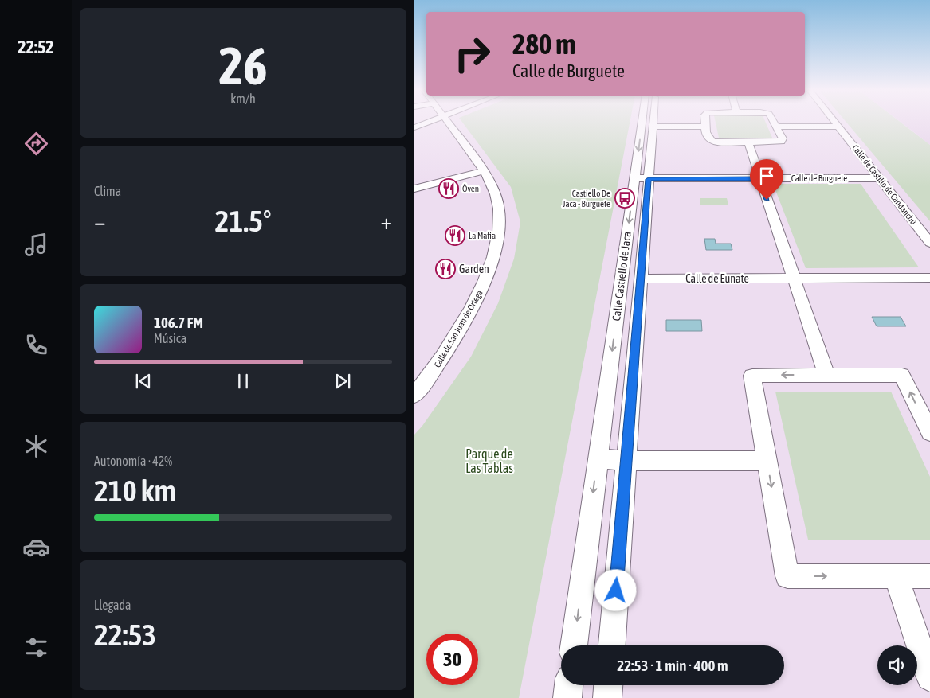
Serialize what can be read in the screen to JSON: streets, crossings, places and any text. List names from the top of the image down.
{
  "streets": {
    "street": [
      "Calle de Burguete",
      "Calle de Castillo de Candanchú",
      "Calle Castiello de Jaca",
      "Calle de Eunate",
      "Calle de San Juan de Ortega"
    ]
  },
  "crossings": [
    ["Calle de Burguete", "Calle de Castillo de Candanchú"],
    ["Calle de Burguete", "Calle Castiello de Jaca"],
    ["Calle Castiello de Jaca", "Calle de Eunate"]
  ],
  "parks": ["Parque de Las Tablas"],
  "places": {
    "restaurant": ["Ôven", "La Mafia", "Garden"],
    "bus stop": ["Castiello De Jaca - Burguete"]
  },
  "page": {
    "tabs": "22:52",
    "tile": [
      ["26", "km/h"],
      "Clima",
      ["Autonomía · 42%", "210 km"],
      ["Llegada", "22:53"]
    ],
    "turn": ["280 m", "Calle de Burguete"],
    "heat": ["−", "21.5°", "+"],
    "song": ["106.7 FM", "Música"],
    "limit": "30",
    "trip": "22:53 · 1 min · 400 m"
  }
}
